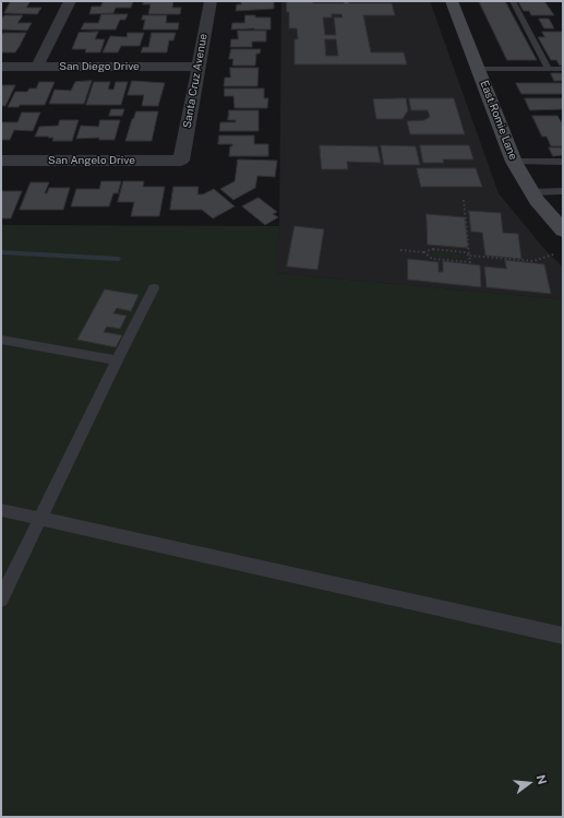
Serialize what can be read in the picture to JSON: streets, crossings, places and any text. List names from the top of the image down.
{
  "streets": {
    "main road": ["East Romie Lane"],
    "street": ["San Diego Drive", "Santa Cruz Avenue", "San Angelo Drive"]
  },
  "crossings": [
    ["San Diego Drive", "Santa Cruz Avenue"],
    ["Santa Cruz Avenue", "San Angelo Drive"]
  ],
  "north": "right"
}
